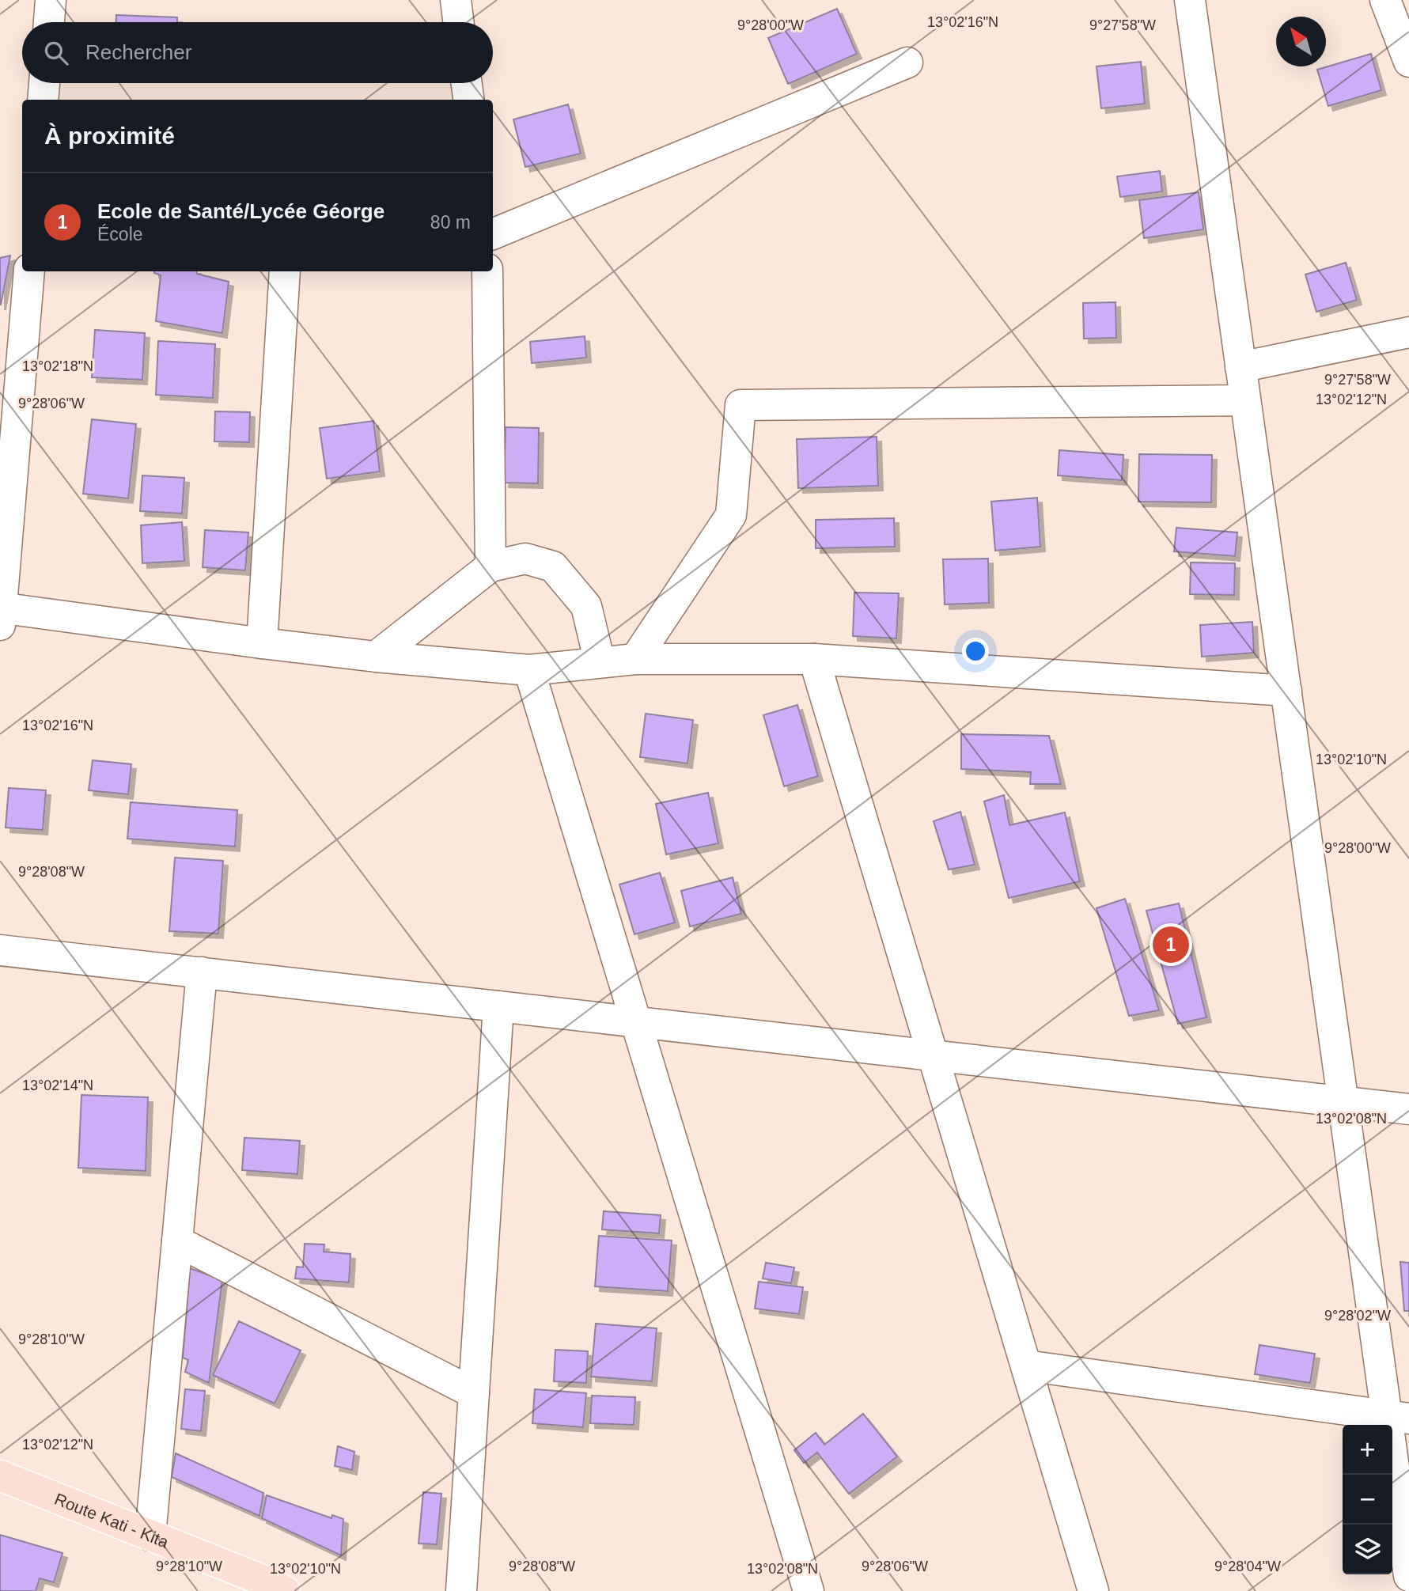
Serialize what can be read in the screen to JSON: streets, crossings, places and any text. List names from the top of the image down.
{
  "streets": {
    "main road": ["Route Kati - Kita"]
  },
  "north": "top left",
  "page": {
    "search": "Rechercher",
    "heading": "À proximité",
    "list": [
      {
        "mark": "1",
        "name": "Ecole de Santé/Lycée Géorge",
        "note": "École",
        "value": "80 m"
      }
    ],
    "pins": "1",
    "map_buttons": ["+", "−"]
  },
  "coordinates": [
    "13°02'16\"N",
    "9°28'00\"W",
    "9°27'58\"W",
    "13°02'18\"N",
    "13°02'12\"N",
    "9°28'06\"W",
    "13°02'10\"N",
    "9°28'08\"W",
    "13°02'14\"N",
    "13°02'08\"N",
    "9°28'02\"W",
    "9°28'10\"W",
    "9°28'04\"W"
  ]
}
